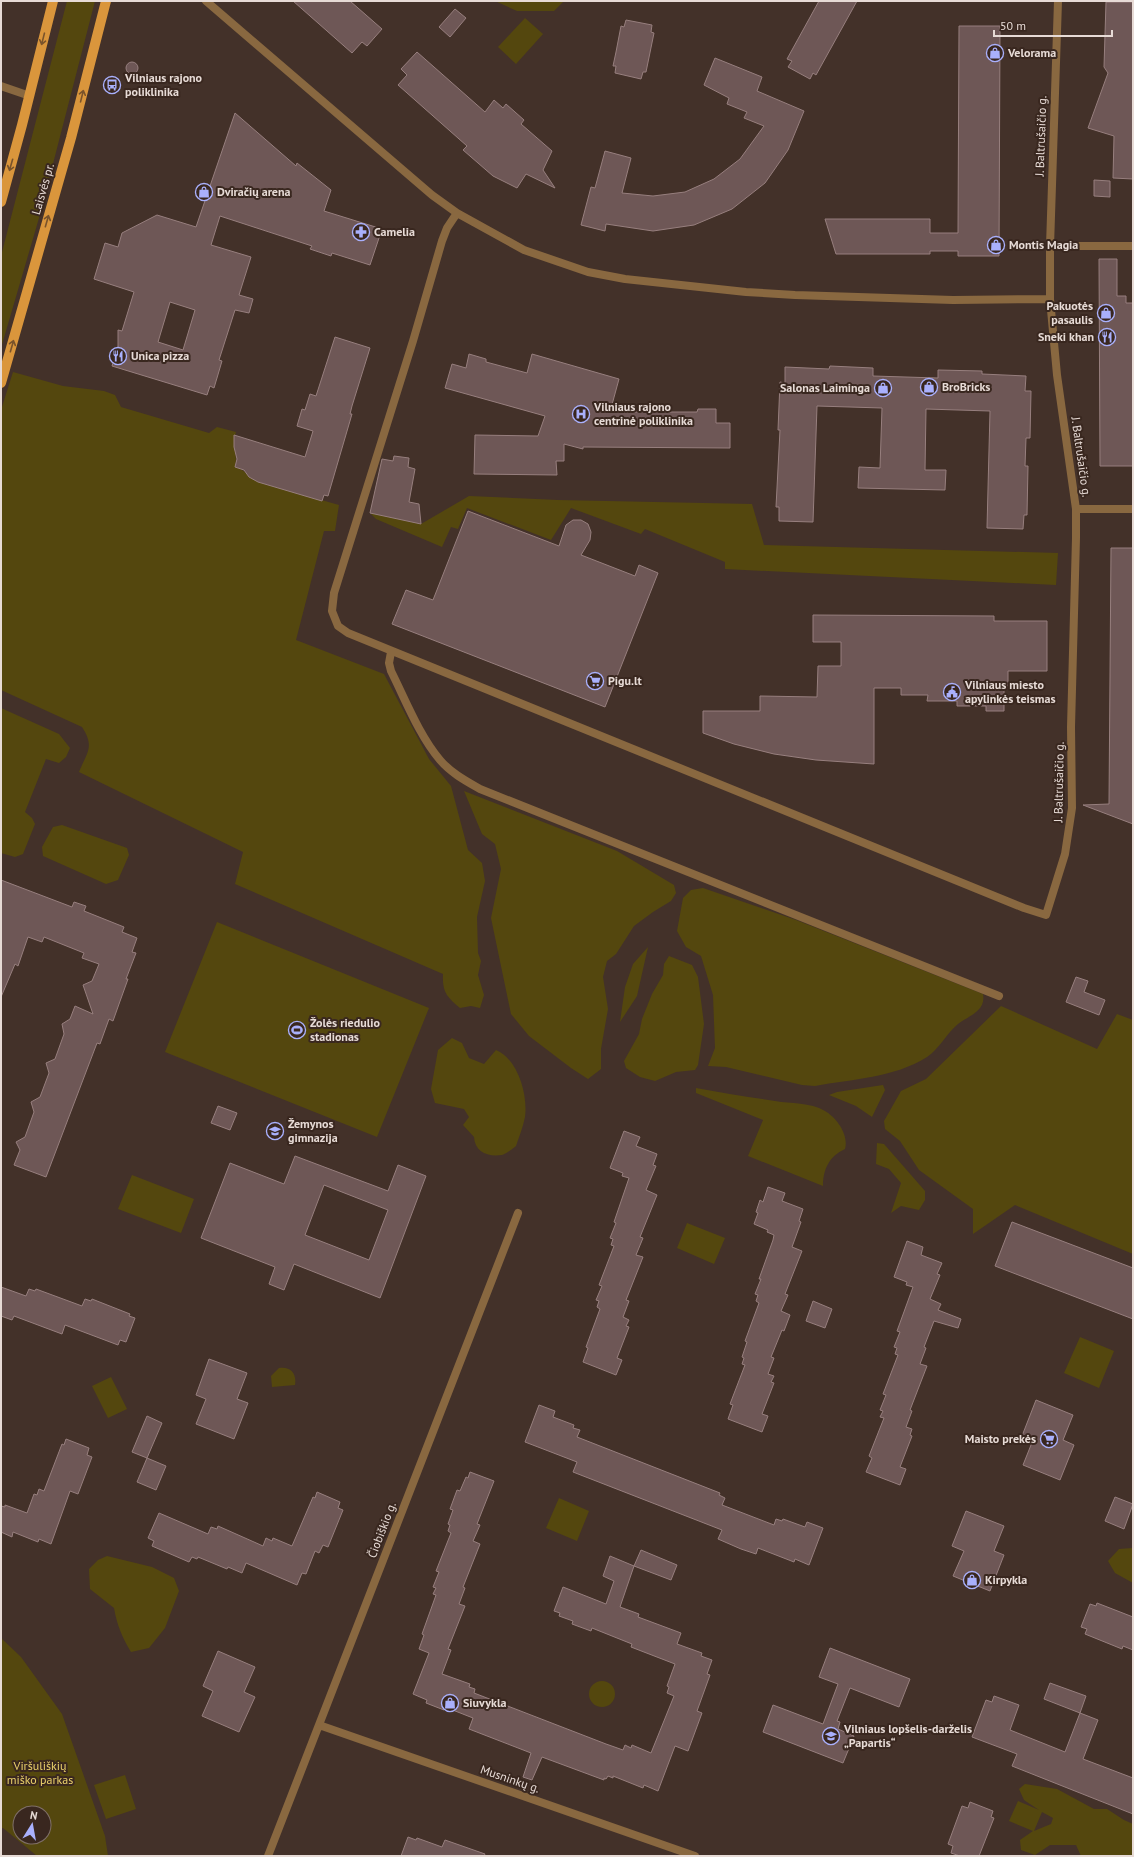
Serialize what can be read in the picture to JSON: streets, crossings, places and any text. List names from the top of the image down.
{
  "streets": {
    "main road": ["Laisvės pr."],
    "street": ["J. Baltrušaičio g.", "Čiobiškio g.", "Musninkų g."]
  },
  "crossings": [
    ["Čiobiškio g.", "Musninkų g."]
  ],
  "parks": ["Viršuliškių miško parkas"],
  "places": {
    "shop": [
      "Velorama",
      "Dviračių arena",
      "Montis Magia",
      "Pakuotės pasaulis",
      "BroBricks",
      "Salonas Laiminga",
      "Kirpykla",
      "Siuvykla"
    ],
    "bus stop": ["Vilniaus rajono poliklinika"],
    "pharmacy": ["Camelia"],
    "restaurant": ["Sneki khan", "Unica pizza"],
    "hospital": ["Vilniaus rajono centrinė poliklinika"],
    "supermarket": ["Pigu.lt", "Maisto prekės"],
    "public building": ["Vilniaus miesto apylinkės teismas"],
    "sports": ["Žolės riedulio stadionas"],
    "school or university": ["Žemynos gimnazija", "Vilniaus lopšelis-darželis „Papartis“"]
  },
  "scale_bar": "50 m",
  "north": "top"
}
